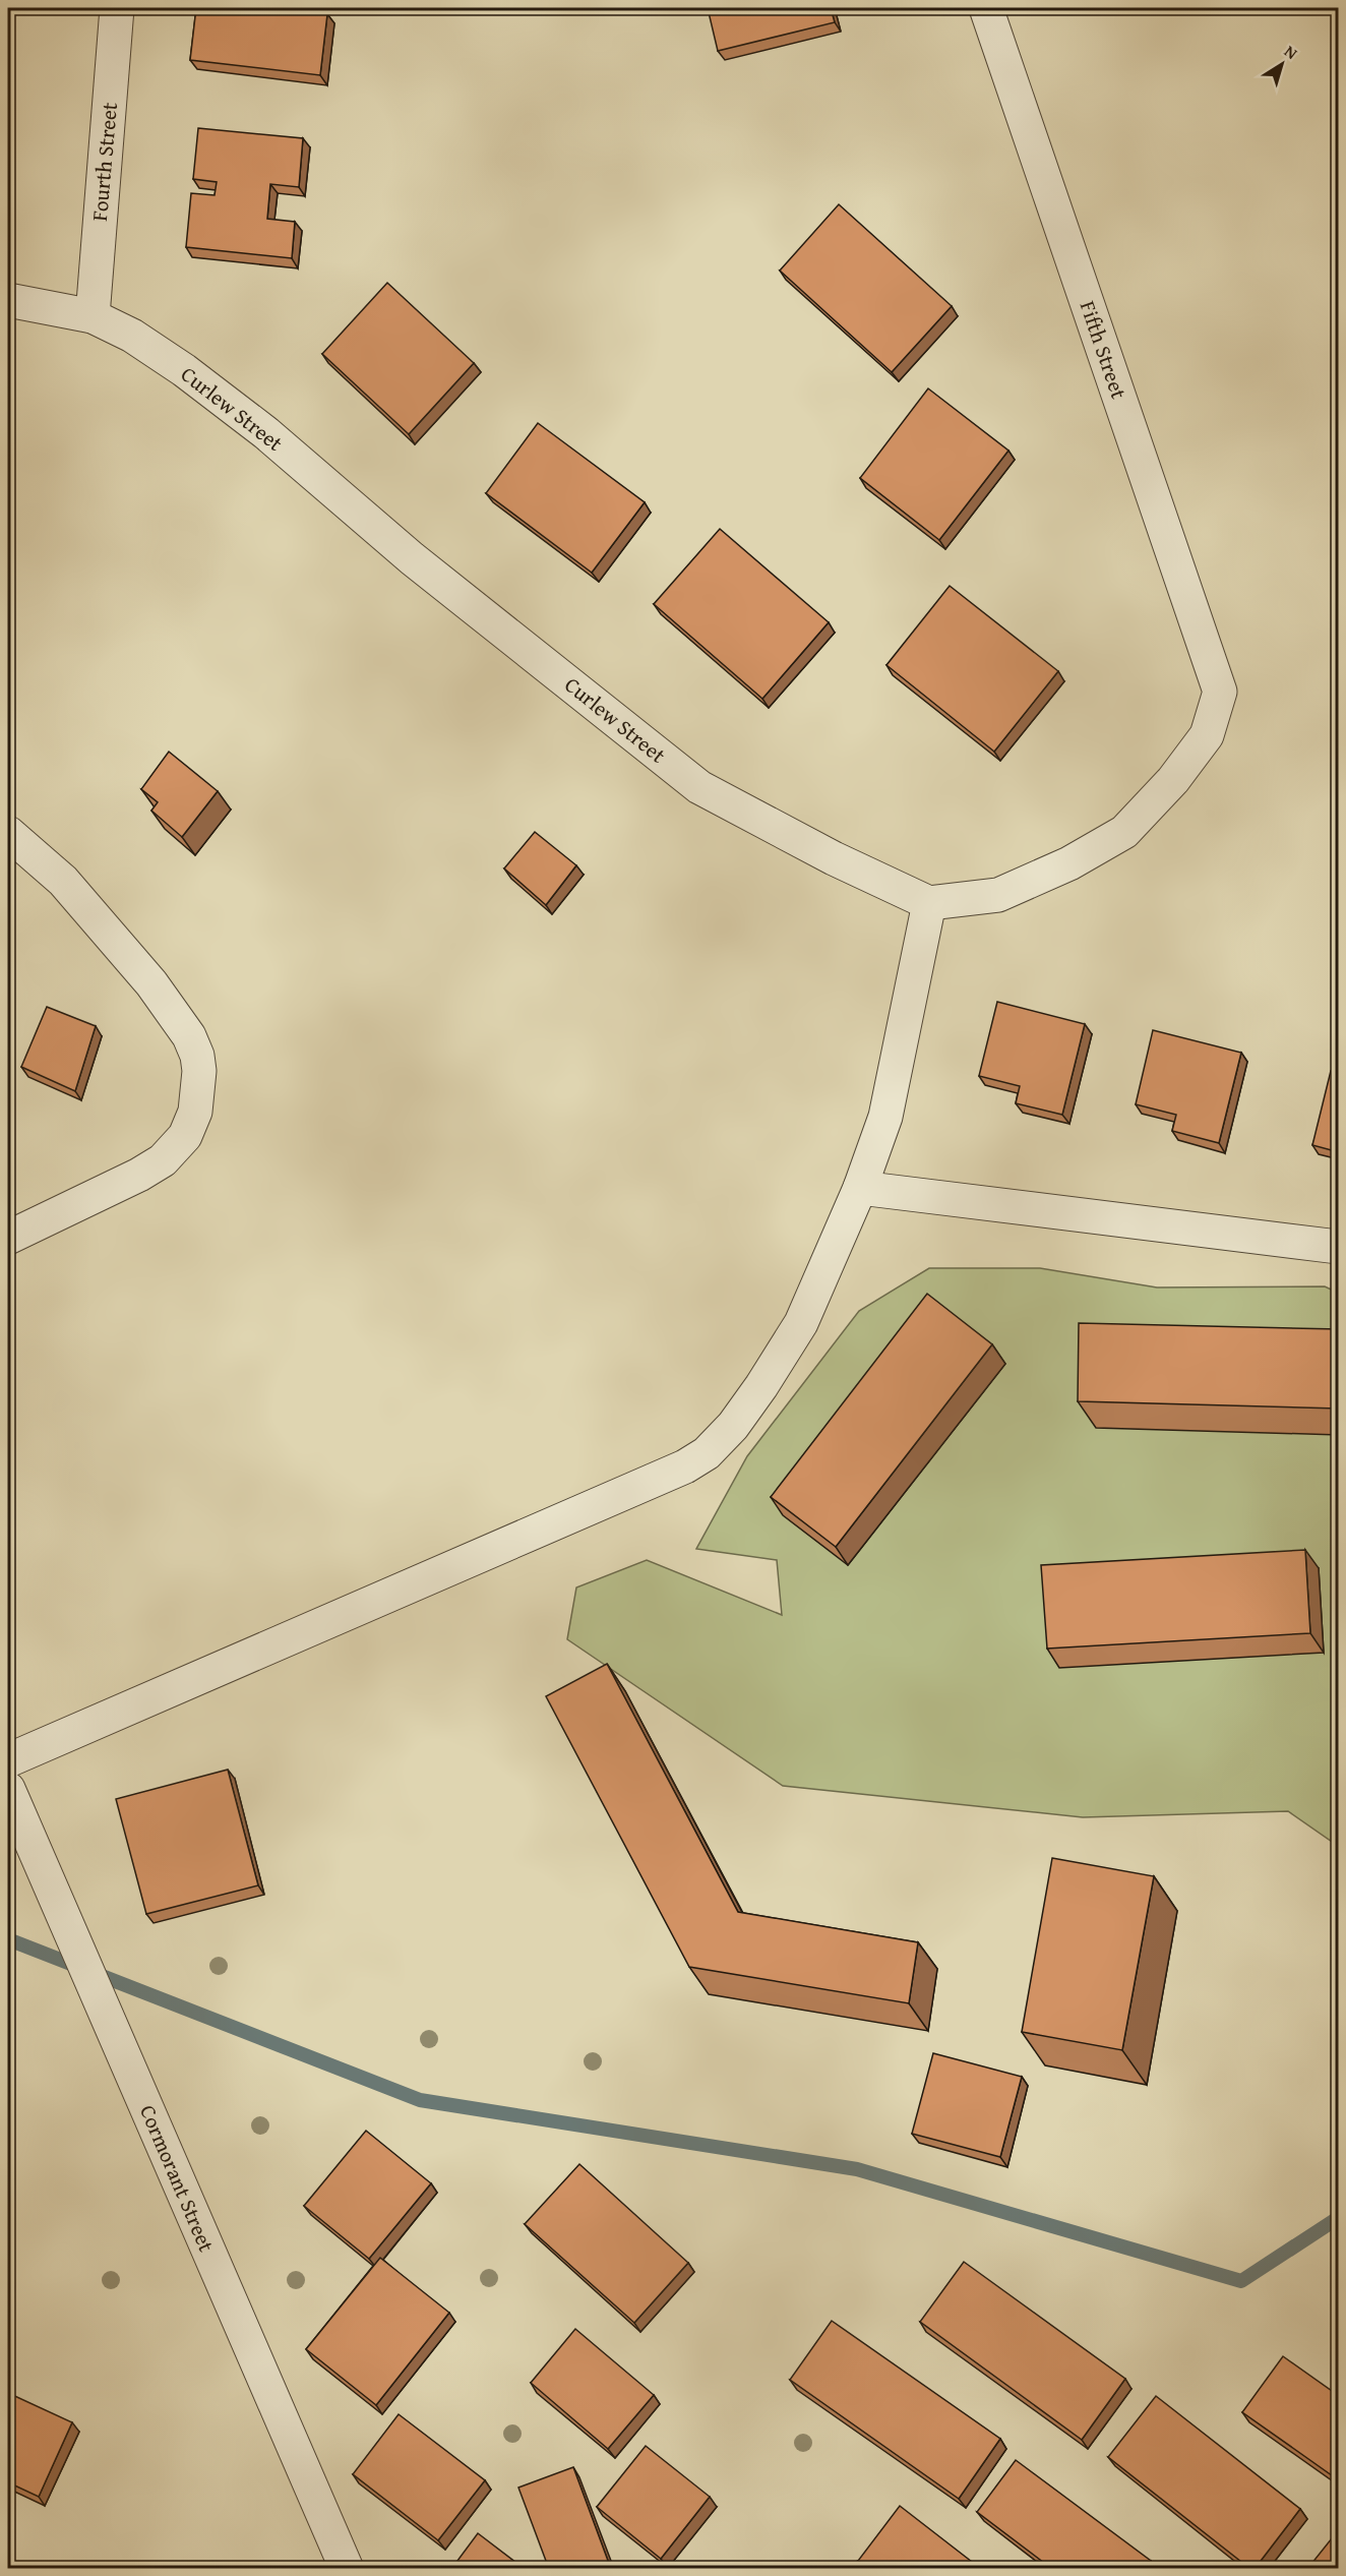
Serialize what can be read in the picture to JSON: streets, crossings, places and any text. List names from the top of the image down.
{
  "streets": {
    "street": [
      "Fourth Street",
      "Fifth Street",
      "Curlew Street",
      "Cormorant Street"
    ]
  },
  "crossings": [
    ["Fourth Street", "Curlew Street"],
    ["Fifth Street", "Curlew Street"]
  ],
  "north": "top right"
}
